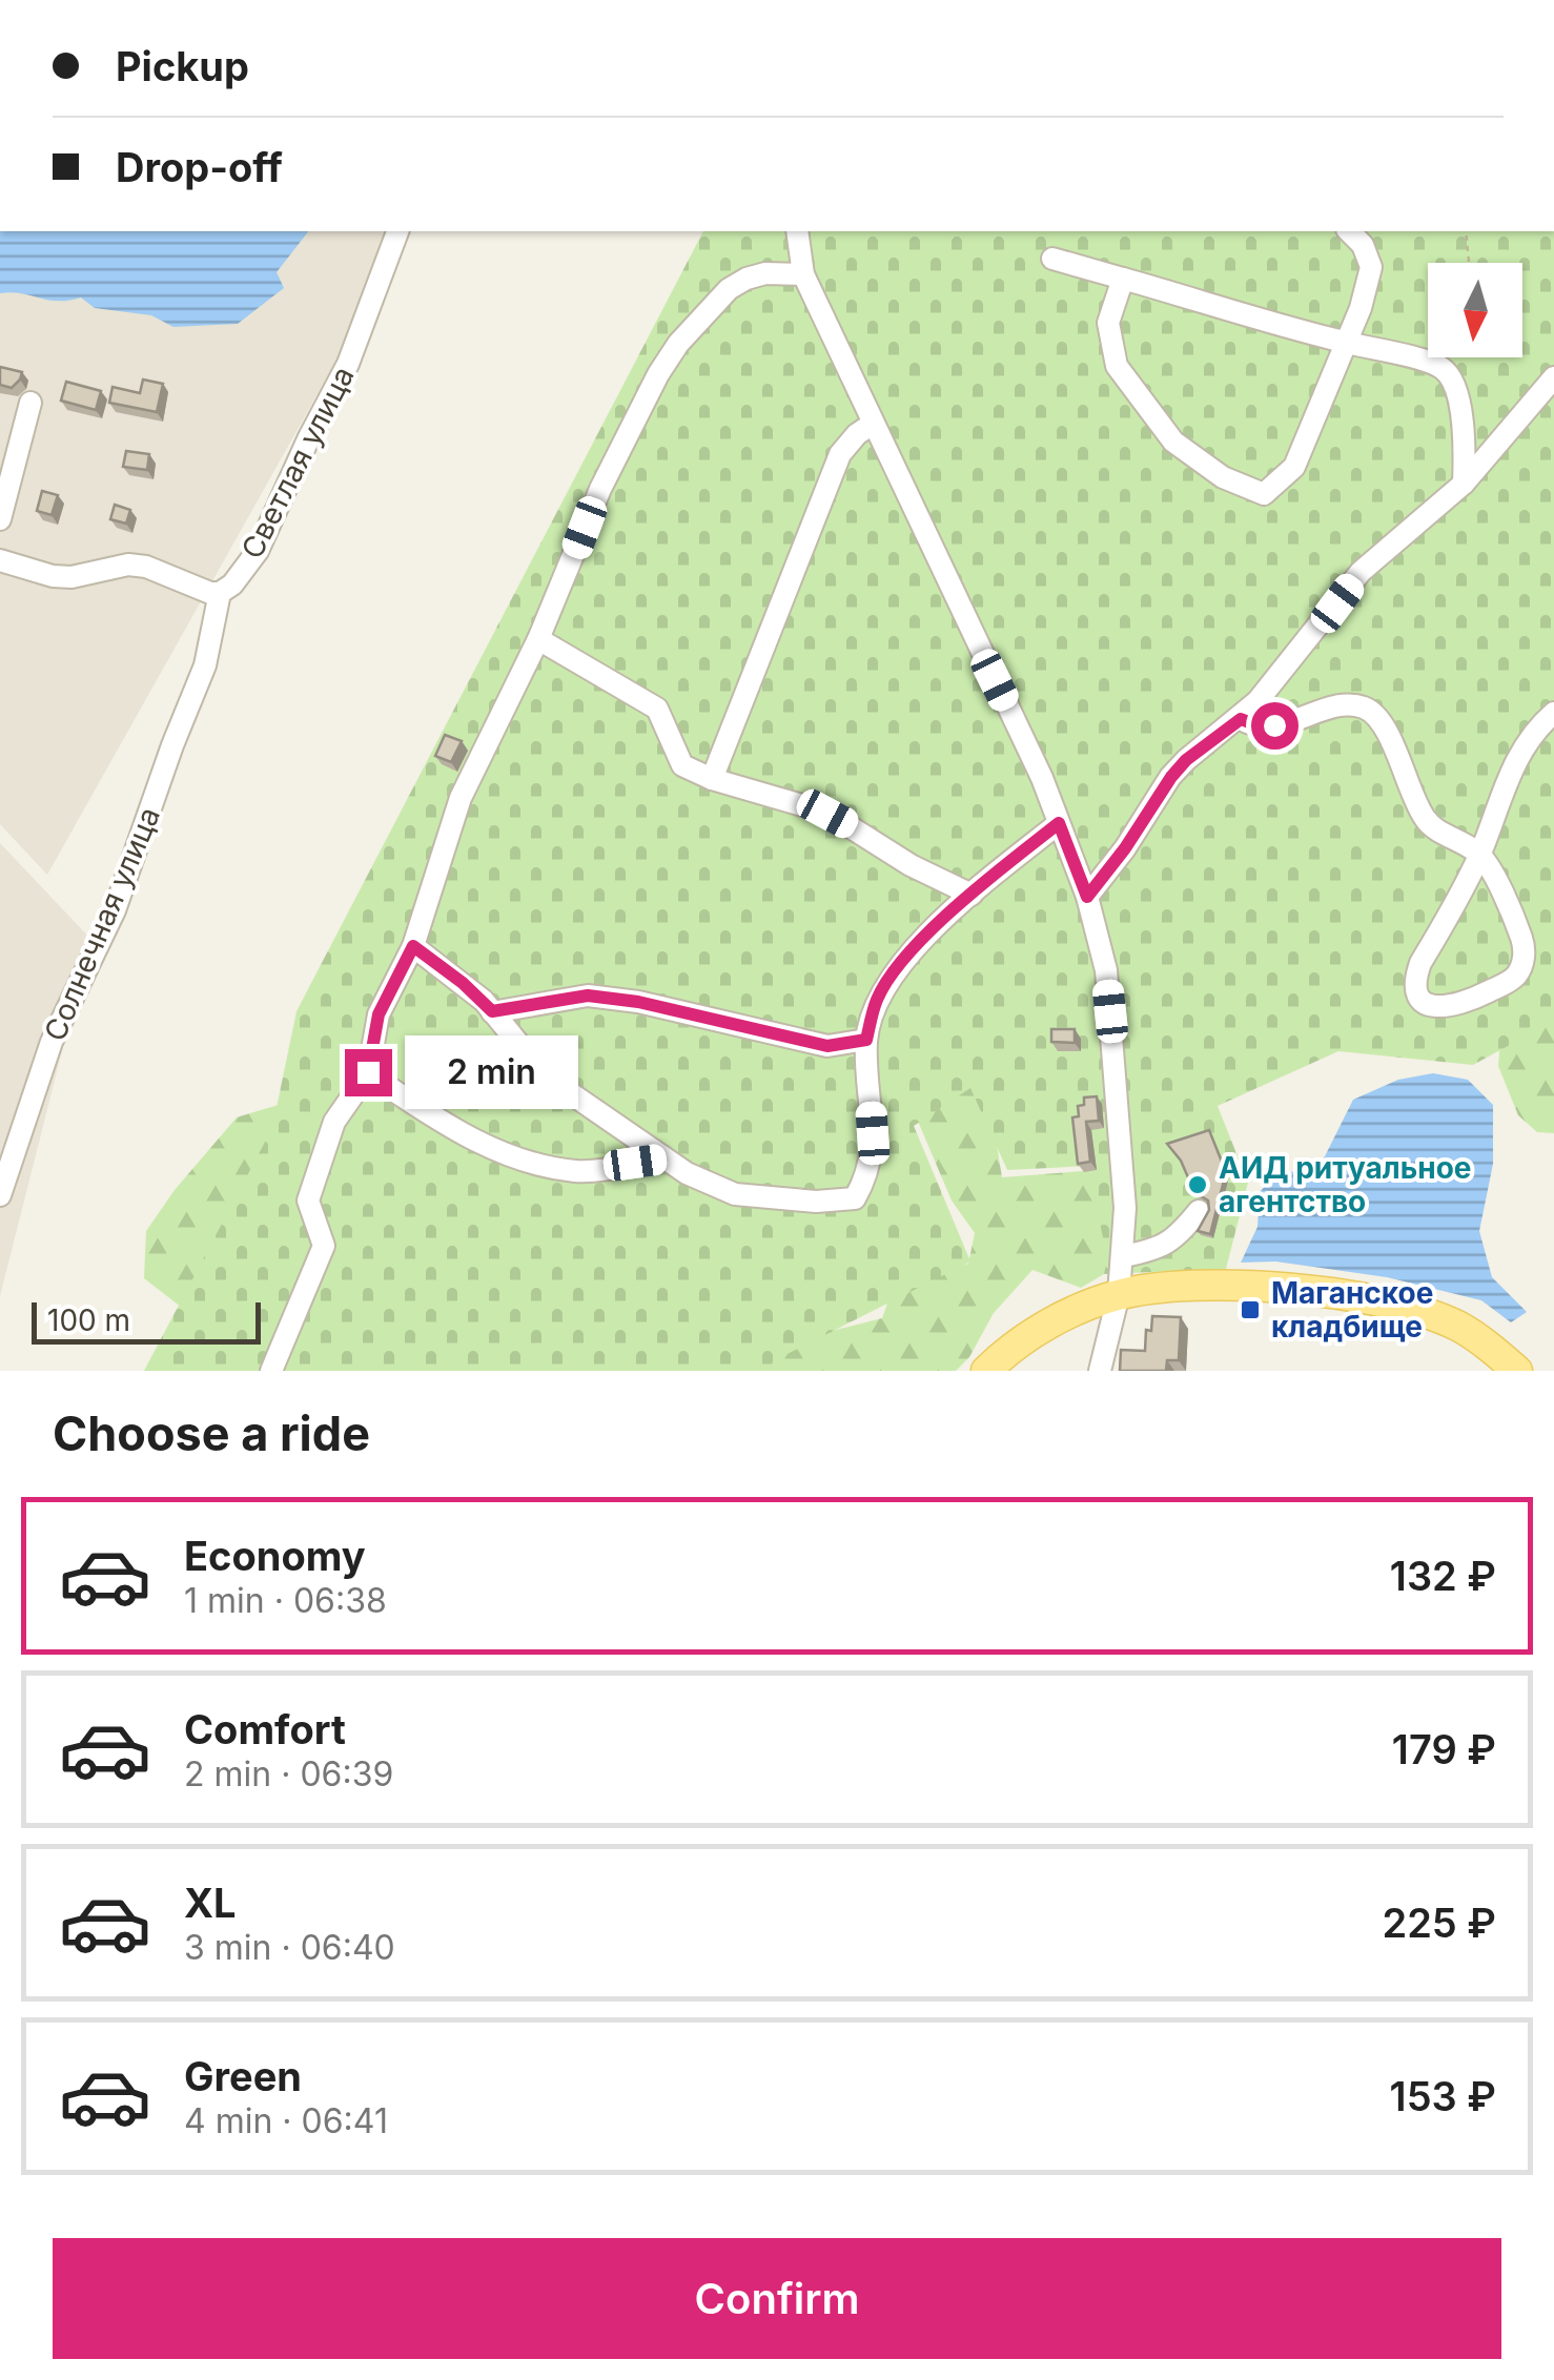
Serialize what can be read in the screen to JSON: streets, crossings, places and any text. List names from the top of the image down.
{
  "streets": {
    "street": ["Светлая улица", "Солнечная улица"]
  },
  "crossings": [
    ["Светлая улица", "Солнечная улица"]
  ],
  "places": {
    "other": ["АИД ритуальное агентство"],
    "transit": ["Маганское кладбище"]
  },
  "scale_bar": "100 m",
  "north": "bottom",
  "page": {
    "banner": ["Pickup", "Drop-off"],
    "bubble": "2 min",
    "scale": "100 m",
    "heading": "Choose a ride",
    "list": [
      {
        "name": "Economy",
        "note": "1 min · 06:38",
        "value": "132 ₽"
      },
      {
        "name": "Comfort",
        "note": "2 min · 06:39",
        "value": "179 ₽"
      },
      {
        "name": "XL",
        "note": "3 min · 06:40",
        "value": "225 ₽"
      },
      {
        "name": "Green",
        "note": "4 min · 06:41",
        "value": "153 ₽"
      }
    ],
    "buttons": "Confirm"
  }
}
